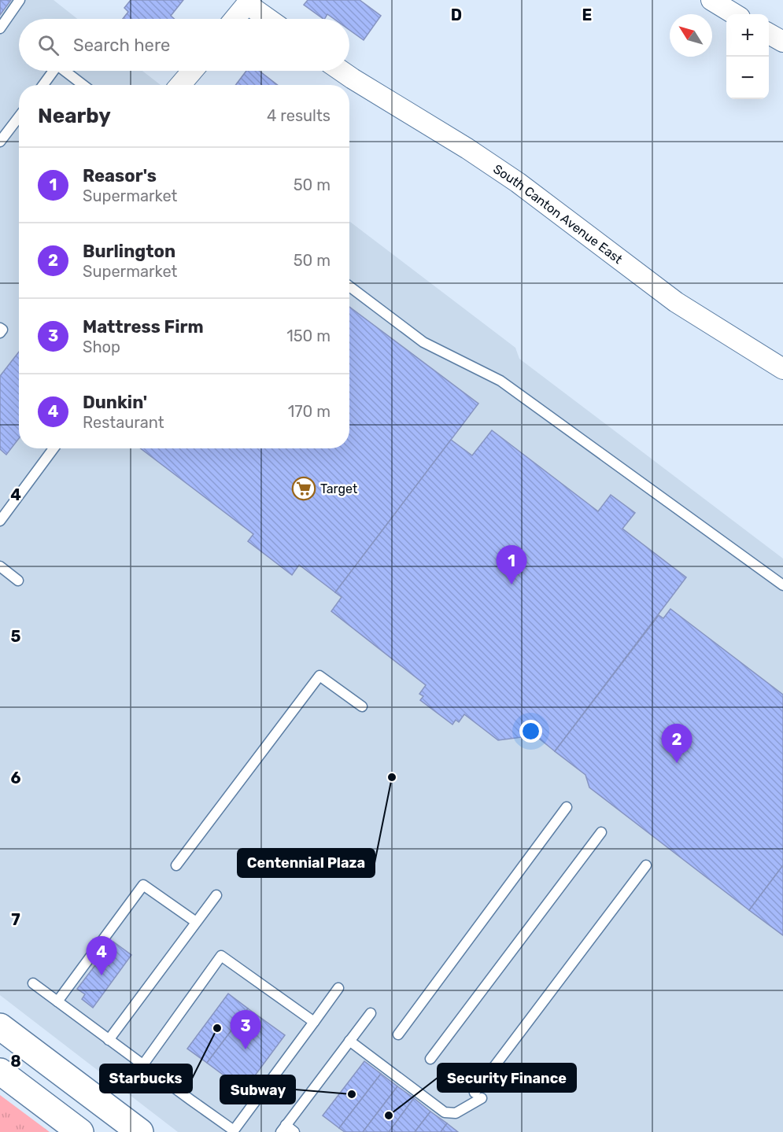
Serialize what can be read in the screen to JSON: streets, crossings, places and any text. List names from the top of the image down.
{
  "streets": {
    "street": ["South Canton Avenue East"]
  },
  "places": {
    "supermarket": ["Target"],
    "other": [
      "Centennial Plaza",
      "Starbucks",
      "Subway",
      "Security Finance"
    ]
  },
  "north": "top left",
  "page": {
    "map_buttons": ["+", "−"],
    "search": "Search here",
    "heading": ["Nearby", "4 results"],
    "list": [
      {
        "mark": "1",
        "name": "Reasor's",
        "note": "Supermarket",
        "value": "50 m"
      },
      {
        "mark": "2",
        "name": "Burlington",
        "note": "Supermarket",
        "value": "50 m"
      },
      {
        "mark": "3",
        "name": "Mattress Firm",
        "note": "Shop",
        "value": "150 m"
      },
      {
        "mark": "4",
        "name": "Dunkin'",
        "note": "Restaurant",
        "value": "170 m"
      }
    ],
    "pins": [
      "1",
      "2",
      "4",
      "3"
    ]
  },
  "grid": {
    "columns": ["D", "E"],
    "rows": [
      "4",
      "5",
      "6",
      "7",
      "8"
    ]
  }
}
